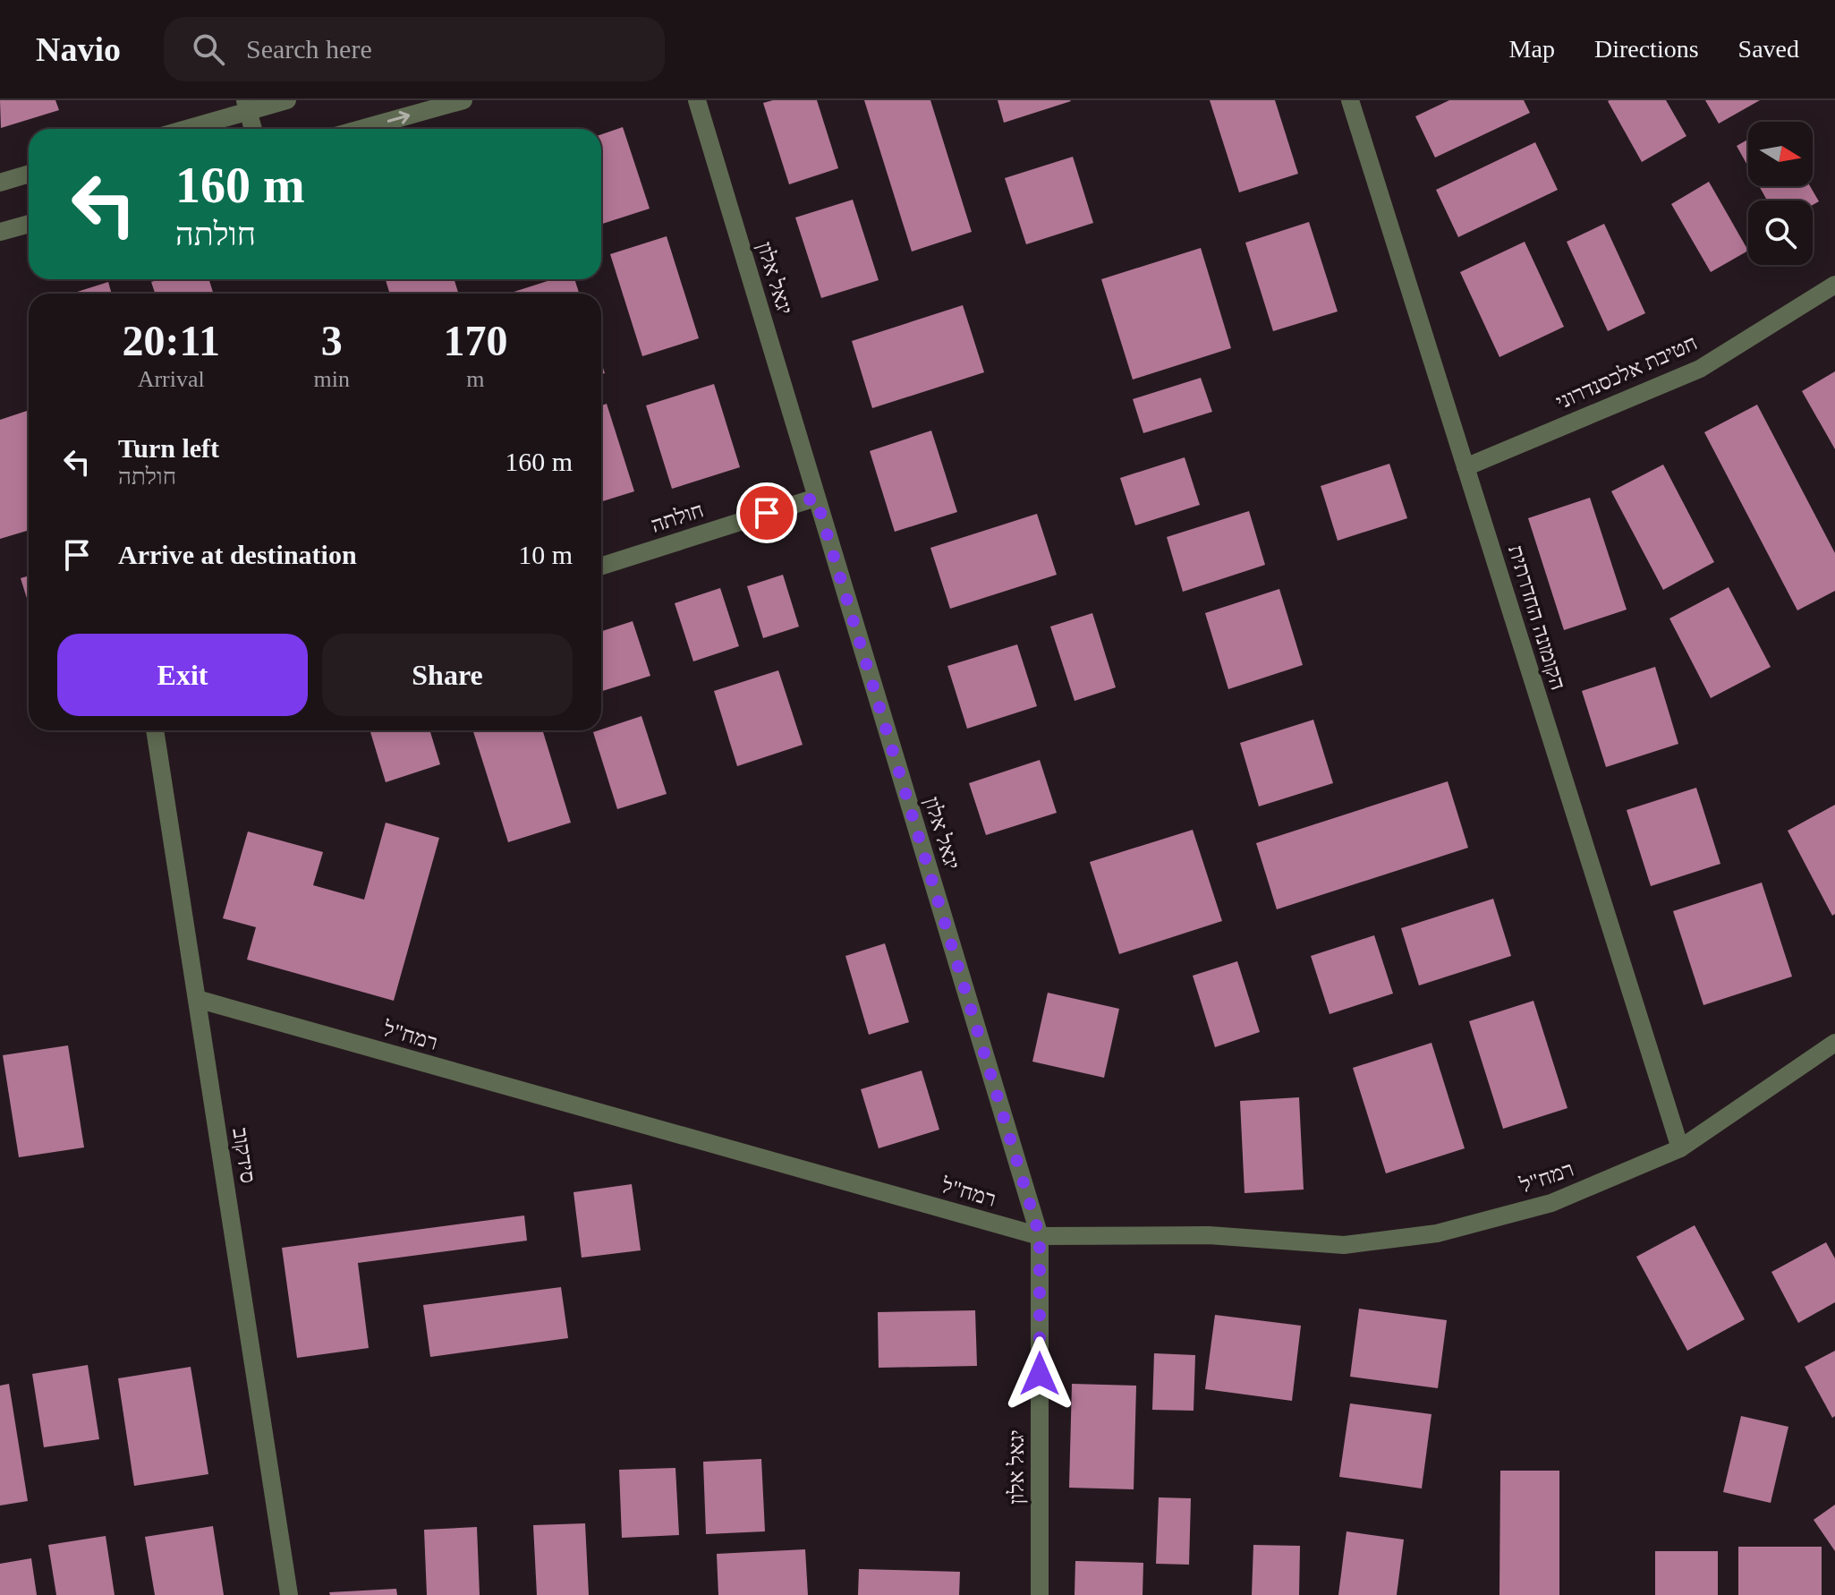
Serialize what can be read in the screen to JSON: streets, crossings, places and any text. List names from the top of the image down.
{
  "streets": {
    "street": [
      "יגאל אלון",
      "חטיבת אלכסנדרוני",
      "חולתה",
      "הקומונה החדרתית",
      "רמח\"ל",
      "סידקוב"
    ]
  },
  "crossings": [
    ["יגאל אלון", "חולתה"],
    ["יגאל אלון", "רמח\"ל"],
    ["חטיבת אלכסנדרוני", "הקומונה החדרתית"],
    ["הקומונה החדרתית", "רמח\"ל"],
    ["רמח\"ל", "סידקוב"]
  ],
  "north": "right",
  "page": {
    "header": "Navio",
    "search": "Search here",
    "nav": ["Map", "Directions", "Saved"],
    "turn": ["160 m", "חולתה"],
    "eta": [
      "20:11",
      "Arrival",
      "3",
      "min",
      "170",
      "m"
    ],
    "list": [
      {
        "name": "Turn left",
        "note": "חולתה",
        "value": "160 m"
      },
      {
        "name": "Arrive at destination",
        "value": "10 m"
      }
    ],
    "buttons": ["Exit", "Share"]
  }
}
